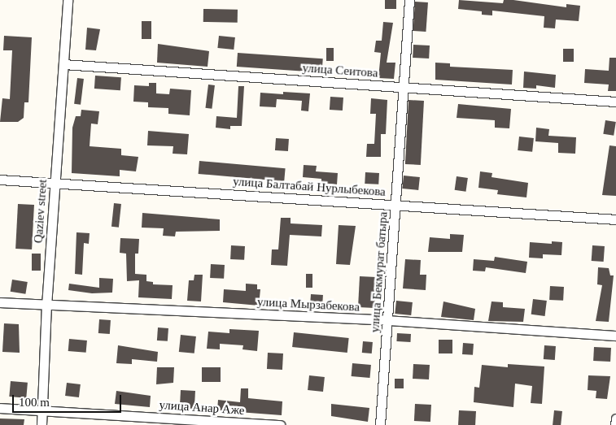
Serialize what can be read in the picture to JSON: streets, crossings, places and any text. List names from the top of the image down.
{
  "streets": {
    "street": [
      "улица Сеитова",
      "улица Балтабай Нурлыбекова",
      "Qaziev street",
      "улица Бекмурат батыра",
      "улица Мырзабекова",
      "улица Анар Аже"
    ]
  },
  "crossings": [
    ["улица Сеитова", "Qaziev street"],
    ["улица Сеитова", "улица Бекмурат батыра"],
    ["улица Балтабай Нурлыбекова", "Qaziev street"],
    ["улица Балтабай Нурлыбекова", "улица Бекмурат батыра"],
    ["Qaziev street", "улица Мырзабекова"],
    ["Qaziev street", "улица Анар Аже"],
    ["улица Бекмурат батыра", "улица Мырзабекова"]
  ],
  "scale_bar": "100 m"
}
